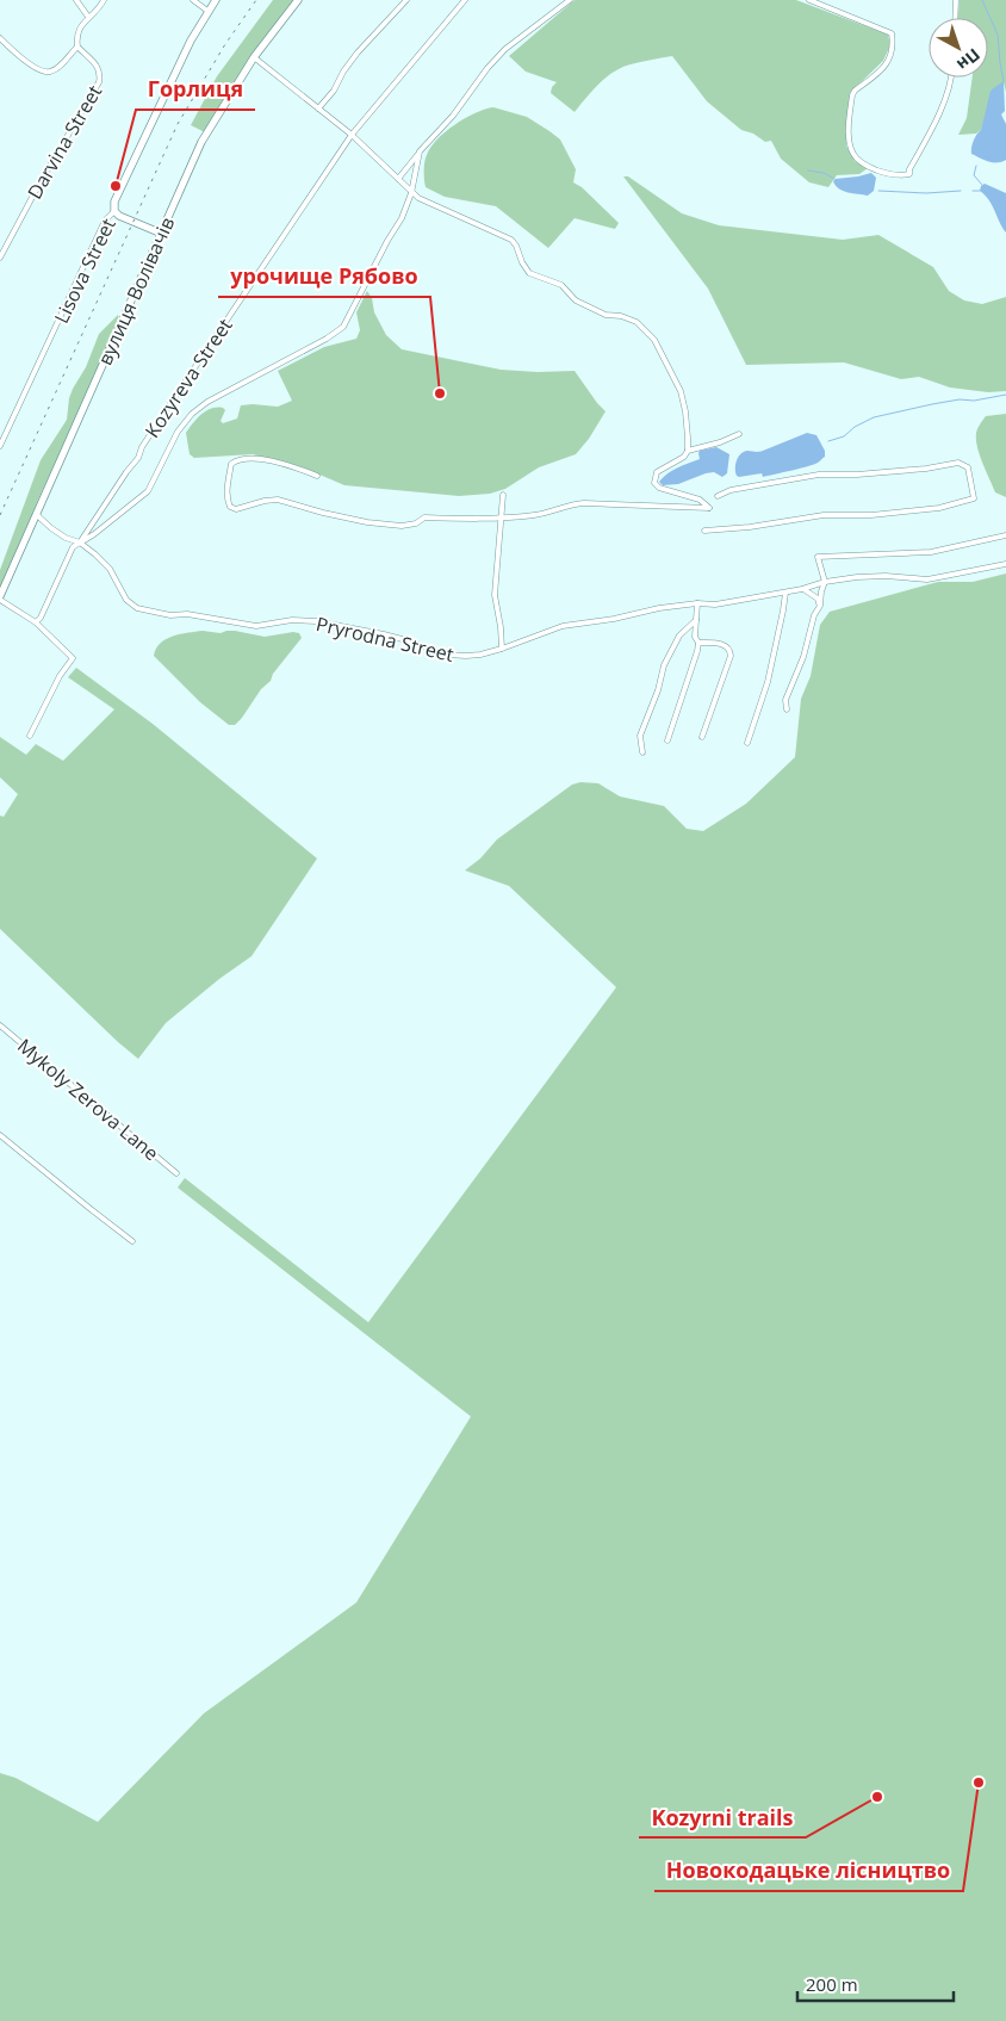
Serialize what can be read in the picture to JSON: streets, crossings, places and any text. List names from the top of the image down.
{
  "streets": {
    "street": [
      "Darvina Street",
      "Lisova Street",
      "вулиця Волівачів",
      "Kozyreva Street",
      "Pryrodna Street",
      "Mykoly Zerova Lane"
    ]
  },
  "crossings": [
    ["вулиця Волівачів", "Pryrodna Street"],
    ["Kozyreva Street", "Pryrodna Street"]
  ],
  "places": [
    "Горлиця",
    "урочище Рябово",
    "Новокодацьке лісництво",
    "Kozyrni trails"
  ],
  "scale_bar": "200 m",
  "north": "bottom right"
}
